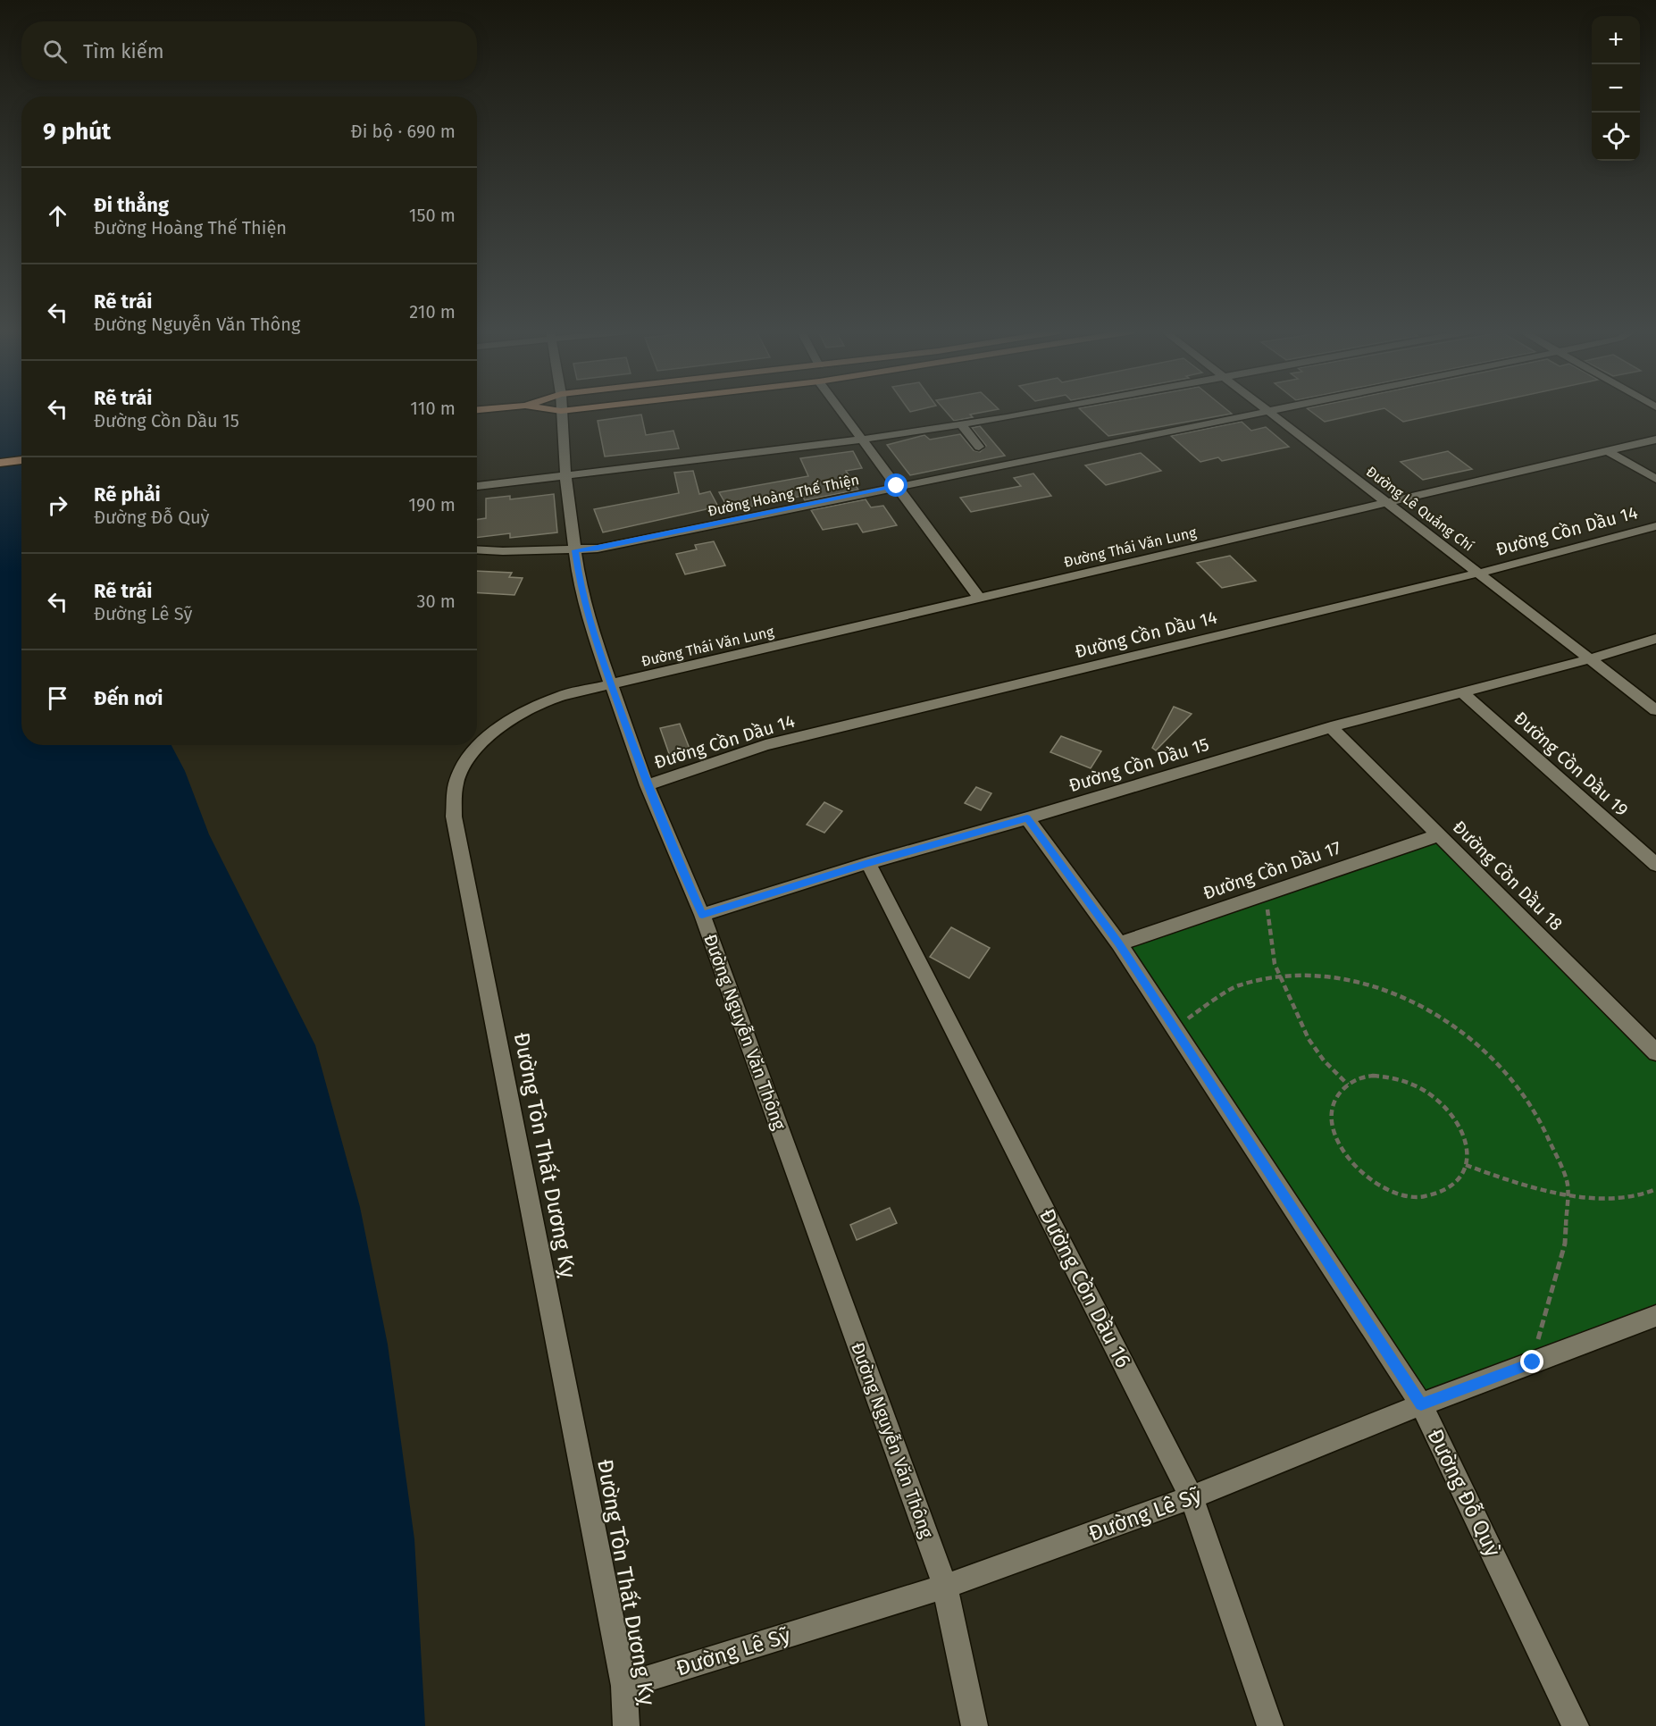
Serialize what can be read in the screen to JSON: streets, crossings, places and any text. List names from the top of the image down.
{
  "streets": {
    "street": [
      "Đường Hoàng Thế Thiện",
      "Đường Lê Quảng Chí",
      "Đường Cồn Dầu 14",
      "Đường Thái Văn Lung",
      "Đường Cồn Dầu 19",
      "Đường Cồn Dầu 15",
      "Đường Cồn Dầu 17",
      "Đường Cồn Dầu 18",
      "Đường Nguyễn Văn Thông",
      "Đường Tôn Thất Dương Kỵ",
      "Đường Cồn Dầu 16",
      "Đường Đỗ Quỳ",
      "Đường Lê Sỹ"
    ]
  },
  "crossings": [
    ["Đường Hoàng Thế Thiện", "Đường Lê Quảng Chí"],
    ["Đường Hoàng Thế Thiện", "Đường Nguyễn Văn Thông"],
    ["Đường Lê Quảng Chí", "Đường Cồn Dầu 14"],
    ["Đường Lê Quảng Chí", "Đường Thái Văn Lung"],
    ["Đường Lê Quảng Chí", "Đường Cồn Dầu 15"],
    ["Đường Cồn Dầu 14", "Đường Nguyễn Văn Thông"],
    ["Đường Thái Văn Lung", "Đường Nguyễn Văn Thông"],
    ["Đường Thái Văn Lung", "Đường Tôn Thất Dương Kỵ"],
    ["Đường Cồn Dầu 19", "Đường Cồn Dầu 15"],
    ["Đường Cồn Dầu 15", "Đường Cồn Dầu 18"],
    ["Đường Cồn Dầu 15", "Đường Nguyễn Văn Thông"],
    ["Đường Cồn Dầu 15", "Đường Cồn Dầu 16"],
    ["Đường Cồn Dầu 15", "Đường Đỗ Quỳ"],
    ["Đường Cồn Dầu 17", "Đường Cồn Dầu 18"],
    ["Đường Cồn Dầu 17", "Đường Đỗ Quỳ"],
    ["Đường Nguyễn Văn Thông", "Đường Tôn Thất Dương Kỵ"],
    ["Đường Nguyễn Văn Thông", "Đường Lê Sỹ"],
    ["Đường Tôn Thất Dương Kỵ", "Đường Lê Sỹ"],
    ["Đường Cồn Dầu 16", "Đường Lê Sỹ"],
    ["Đường Đỗ Quỳ", "Đường Lê Sỹ"]
  ],
  "page": {
    "map_buttons": ["+", "−"],
    "search": "Tìm kiếm",
    "heading": ["9 phút", "Đi bộ · 690 m"],
    "list": [
      ["Đi thẳng", "Đường Hoàng Thế Thiện", "150 m"],
      ["Rẽ trái", "Đường Nguyễn Văn Thông", "210 m"],
      ["Rẽ trái", "Đường Cồn Dầu 15", "110 m"],
      ["Rẽ phải", "Đường Đỗ Quỳ", "190 m"],
      ["Rẽ trái", "Đường Lê Sỹ", "30 m"],
      "Đến nơi"
    ]
  }
}
